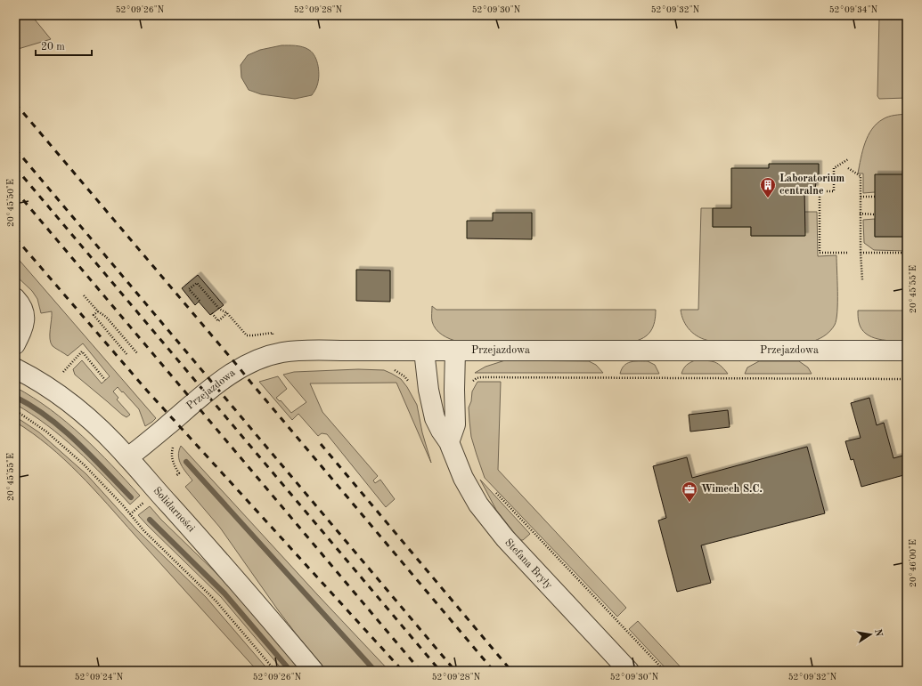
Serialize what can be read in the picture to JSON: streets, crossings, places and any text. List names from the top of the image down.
{
  "streets": {
    "street": ["Przejazdowa", "Solidarności", "Stefana Bryły"]
  },
  "crossings": [
    ["Przejazdowa", "Solidarności"],
    ["Przejazdowa", "Stefana Bryły"]
  ],
  "places": {
    "building": ["Laboratorium centralne"],
    "office": ["Wimech S.C."]
  },
  "scale_bar": "20 m",
  "north": "right",
  "coordinates": [
    "52°09'26\"N",
    "52°09'28\"N",
    "52°09'30\"N",
    "52°09'32\"N",
    "52°09'34\"N",
    "20°45'50\"E",
    "20°45'55\"E",
    "20°46'00\"E",
    "52°09'24\"N"
  ]
}
